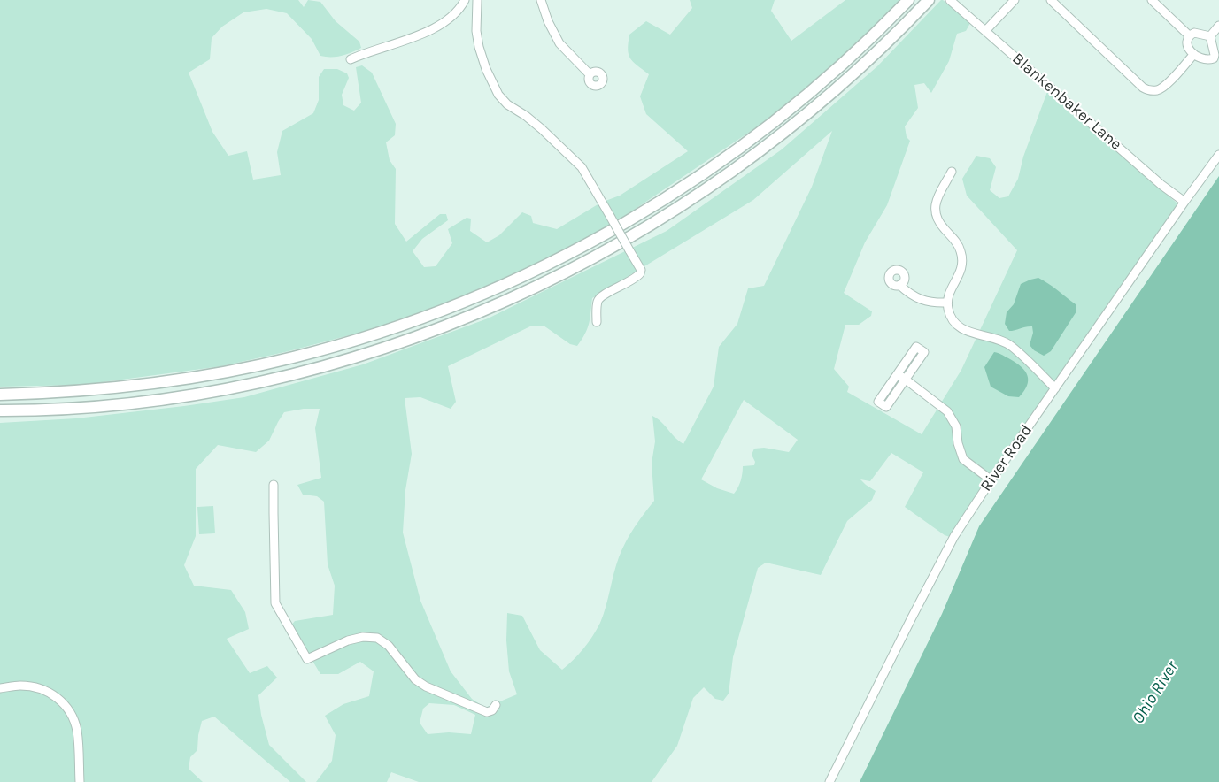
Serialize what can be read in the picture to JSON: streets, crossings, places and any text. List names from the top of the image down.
{
  "streets": {
    "street": ["Blankenbaker Lane", "River Road"]
  },
  "crossings": [
    ["Blankenbaker Lane", "River Road"]
  ],
  "water": ["Ohio River"]
}
